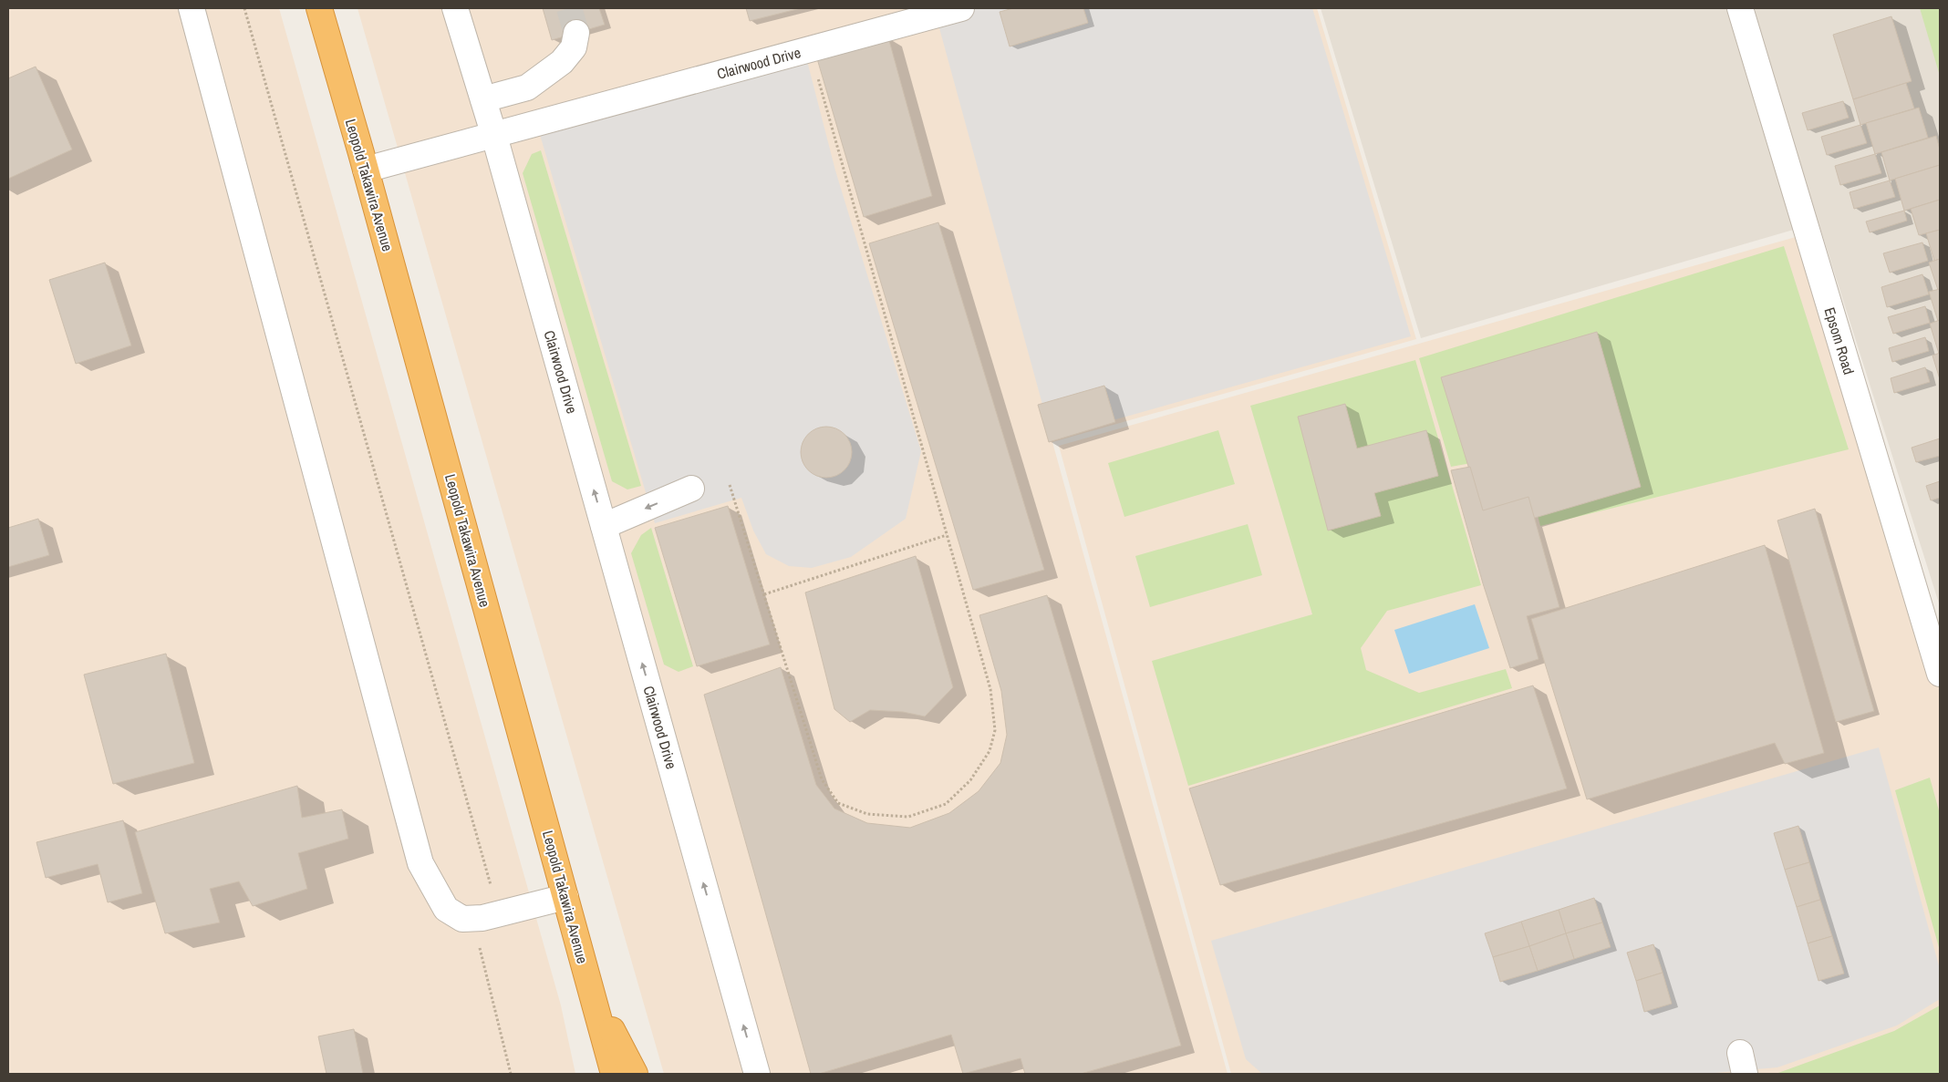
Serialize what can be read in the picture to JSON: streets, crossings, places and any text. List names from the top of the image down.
{
  "streets": {
    "highway": ["Leopold Takawira Avenue"],
    "street": ["Clairwood Drive", "Epsom Road"]
  },
  "one_way": ["Clairwood Drive"]
}
